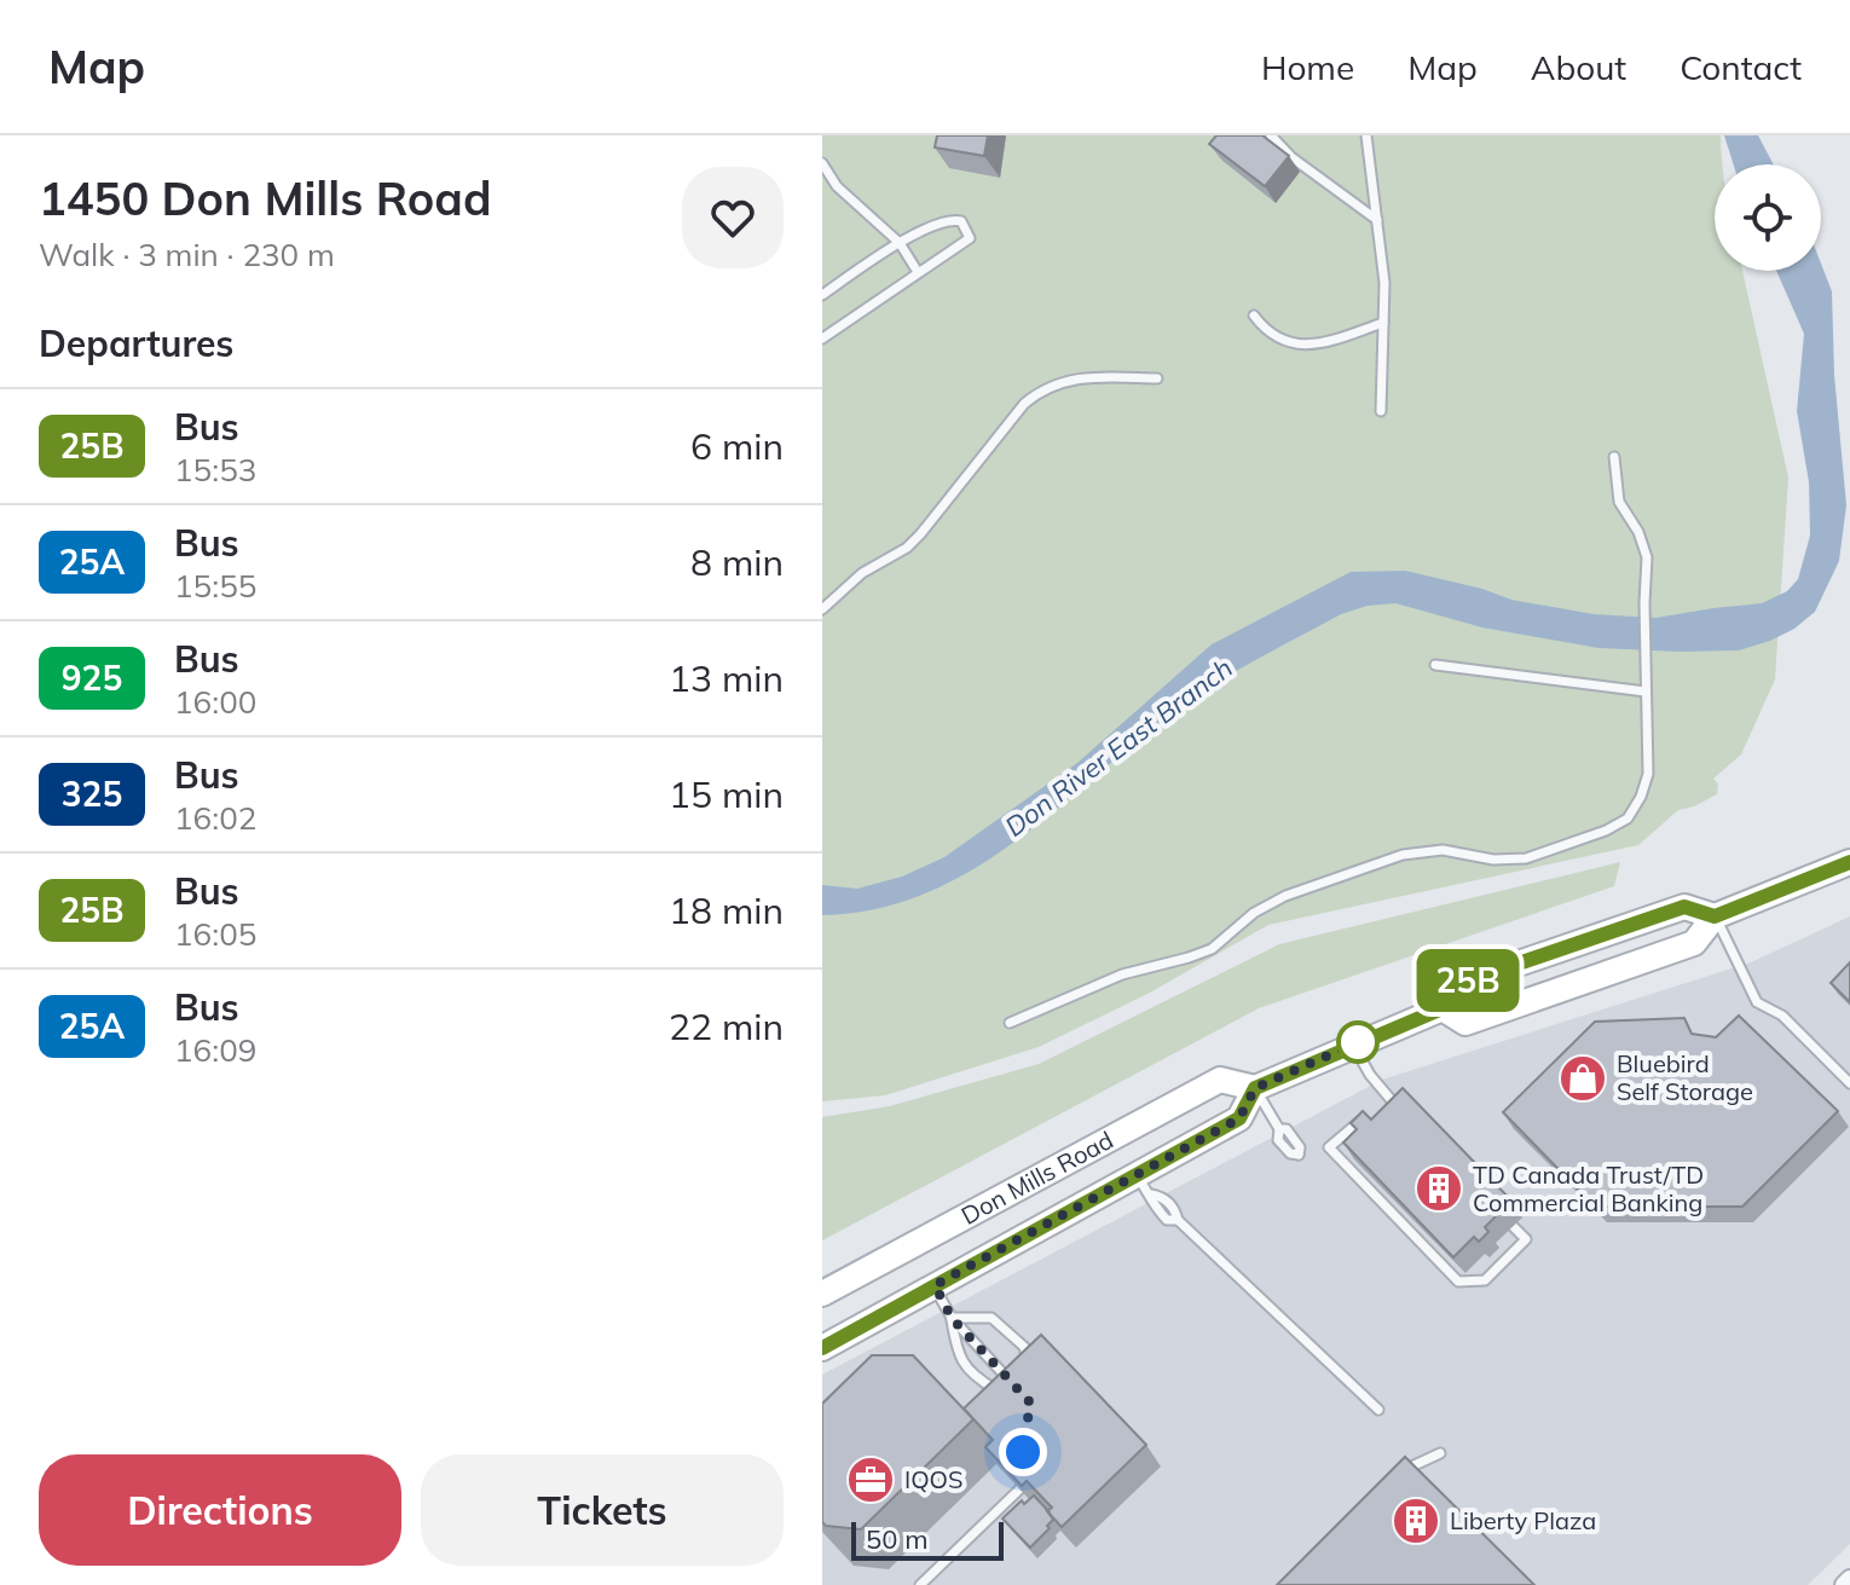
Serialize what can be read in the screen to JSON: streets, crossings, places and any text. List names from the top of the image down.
{
  "streets": {
    "main road": ["Don Mills Road"]
  },
  "water": ["Don River East Branch"],
  "places": {
    "shop": ["Bluebird Self Storage"],
    "building": ["TD Canada Trust/TD Commercial Banking", "Liberty Plaza"],
    "office": ["IQOS"]
  },
  "lines": ["bus line 25B"],
  "scale_bar": "50 m",
  "page": {
    "header": "Map",
    "nav": [
      "Home",
      "Map",
      "About",
      "Contact"
    ],
    "heading": [
      ["1450 Don Mills Road", "Walk · 3 min · 230 m"],
      "Departures"
    ],
    "on_map": "25B",
    "list": [
      {
        "mark": "25B",
        "name": "Bus",
        "note": "15:53",
        "value": "6 min"
      },
      {
        "mark": "25A",
        "name": "Bus",
        "note": "15:55",
        "value": "8 min"
      },
      {
        "mark": "925",
        "name": "Bus",
        "note": "16:00",
        "value": "13 min"
      },
      {
        "mark": "325",
        "name": "Bus",
        "note": "16:02",
        "value": "15 min"
      },
      {
        "mark": "25B",
        "name": "Bus",
        "note": "16:05",
        "value": "18 min"
      },
      {
        "mark": "25A",
        "name": "Bus",
        "note": "16:09",
        "value": "22 min"
      }
    ],
    "buttons": ["Directions", "Tickets"],
    "scale": "50 m"
  }
}
